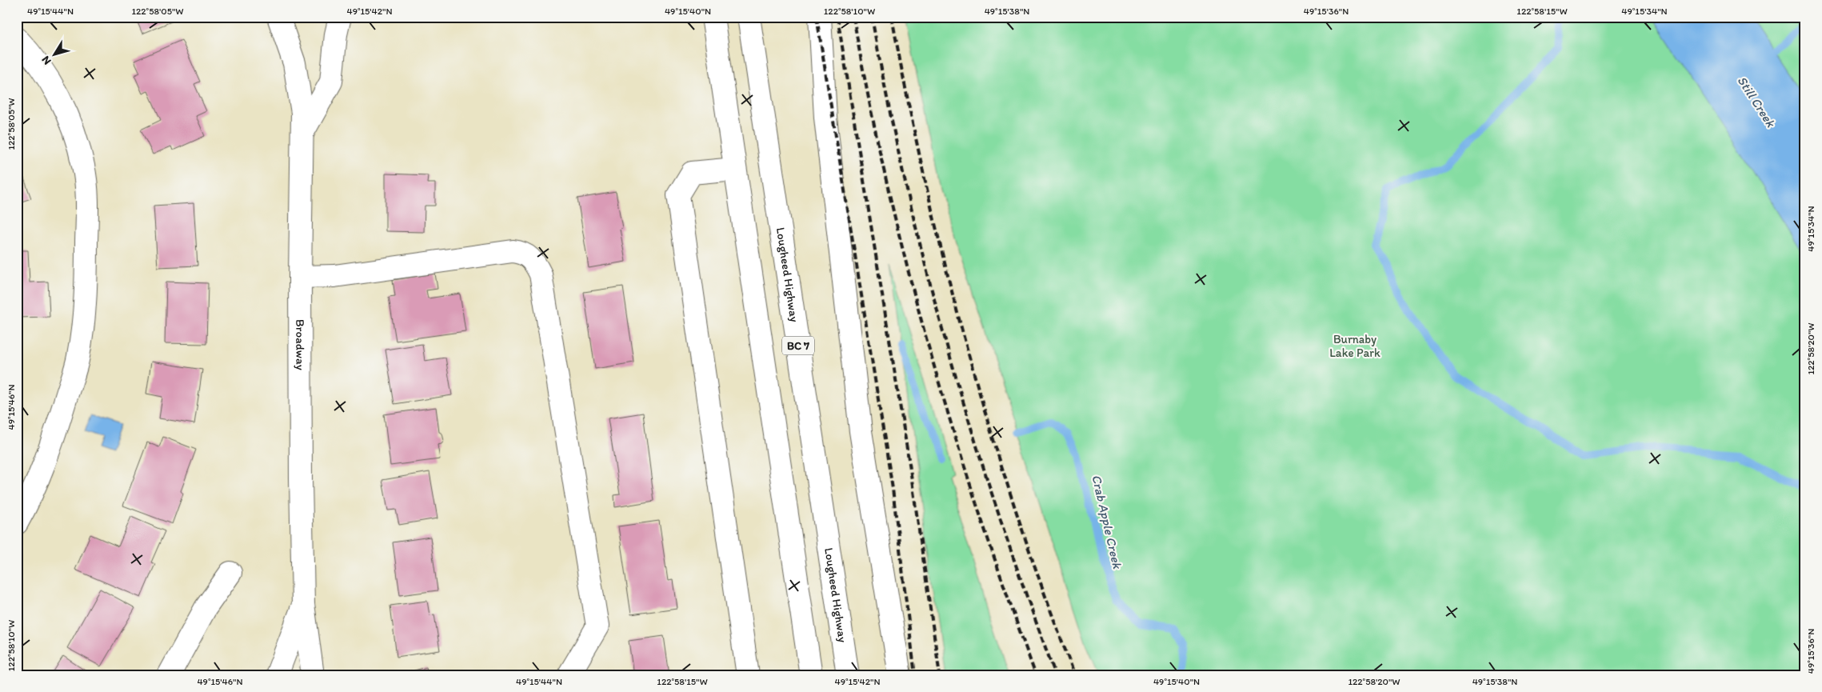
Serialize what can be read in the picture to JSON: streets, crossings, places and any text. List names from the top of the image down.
{
  "streets": {
    "main road": ["Lougheed Highway", "Broadway", "BC 7"]
  },
  "water": ["Still Creek", "Crab Apple Creek"],
  "parks": ["Burnaby Lake Park"],
  "north": "bottom left",
  "coordinates": [
    "49°15'44\"N",
    "122°58'05\"W",
    "49°15'42\"N",
    "49°15'40\"N",
    "122°58'10\"W",
    "49°15'38\"N",
    "49°15'36\"N",
    "122°58'15\"W",
    "49°15'34\"N",
    "122°58'20\"W",
    "49°15'46\"N"
  ]
}
